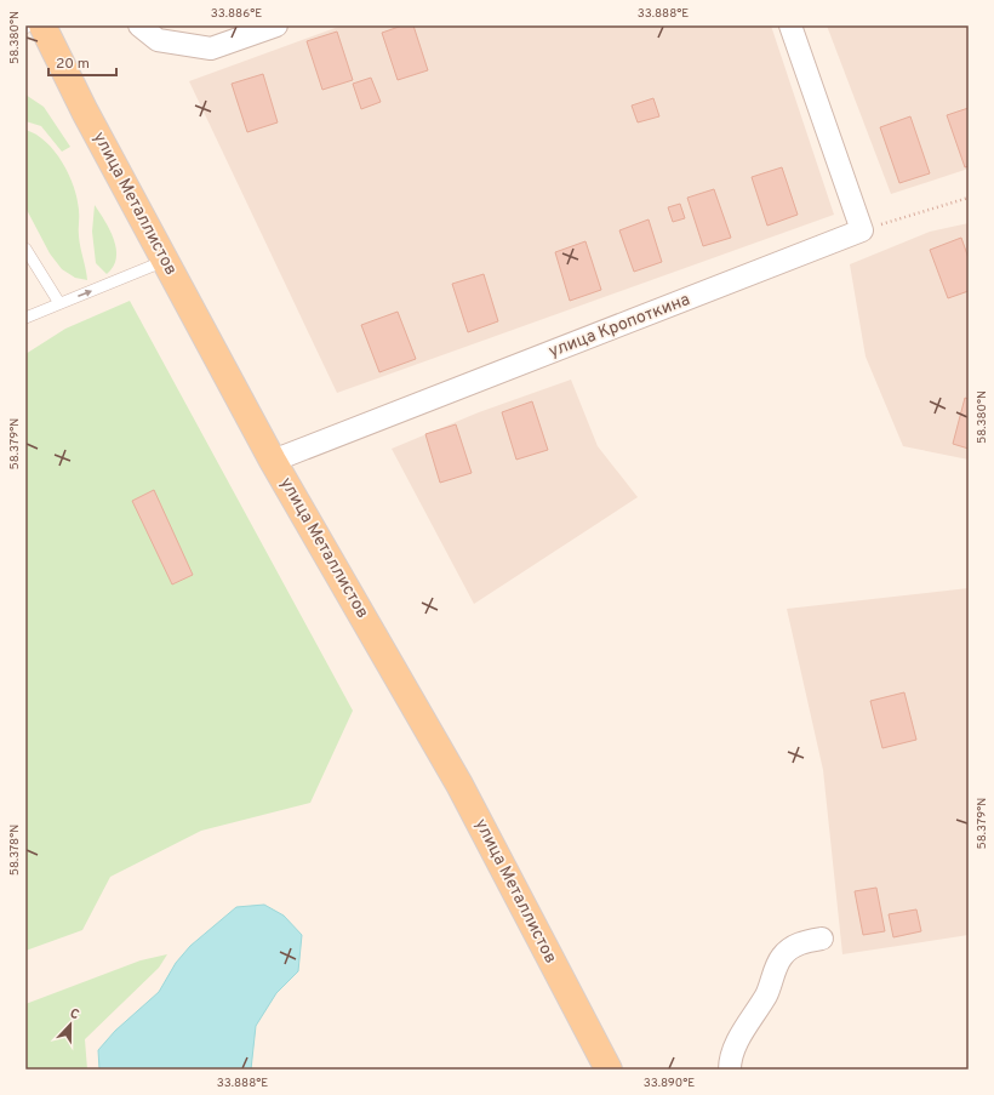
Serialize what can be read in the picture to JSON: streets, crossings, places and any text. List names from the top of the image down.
{
  "streets": {
    "main road": ["улица Металлистов"],
    "street": ["улица Кропоткина"]
  },
  "crossings": [
    ["улица Металлистов", "улица Кропоткина"]
  ],
  "scale_bar": "20 m",
  "north": "top",
  "coordinates": [
    "33.886°E",
    "33.888°E",
    "58.380°N",
    "58.379°N",
    "58.378°N",
    "33.890°E"
  ]
}
